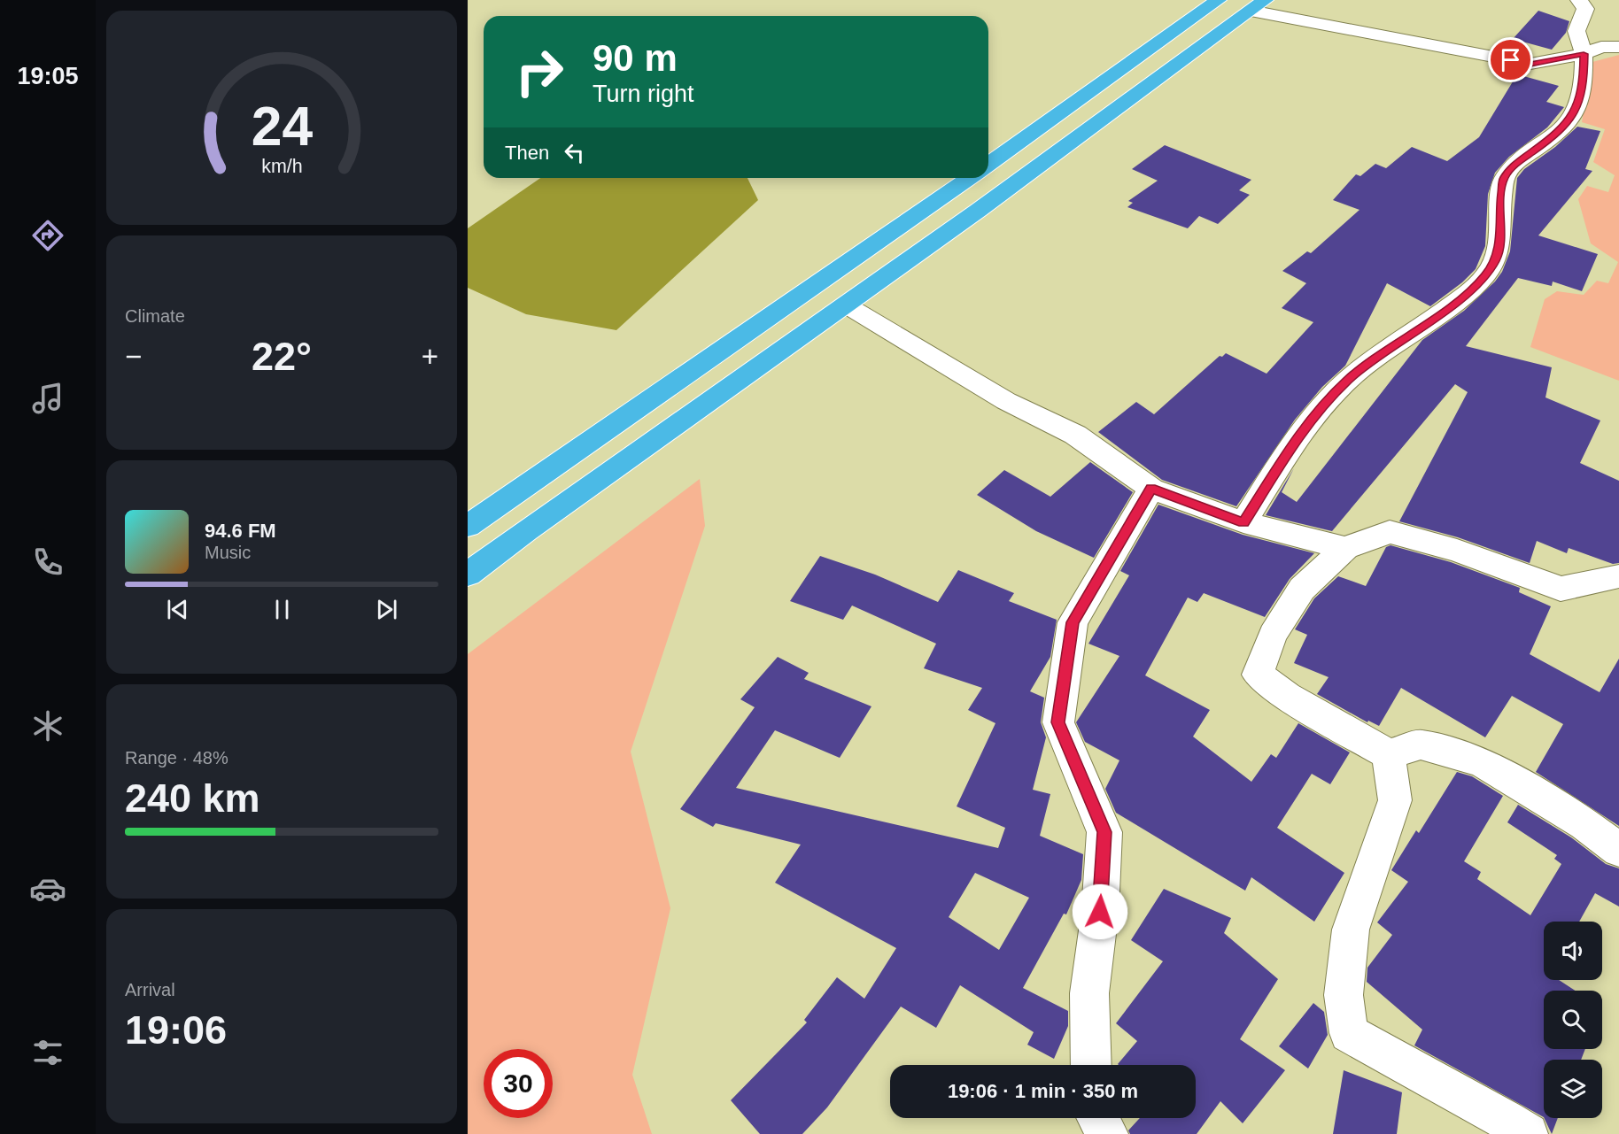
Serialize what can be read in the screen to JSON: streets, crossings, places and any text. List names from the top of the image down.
{
  "page": {
    "tabs": "19:05",
    "turn": ["90 m", "Turn right"],
    "then": "Then",
    "tile": [
      "Climate",
      ["Range · 48%", "240 km"],
      ["Arrival", "19:06"]
    ],
    "heat": ["−", "22°", "+"],
    "song": ["94.6 FM", "Music"],
    "limit": "30",
    "trip": "19:06 · 1 min · 350 m",
    "gauge": ["24", "km/h"]
  }
}
